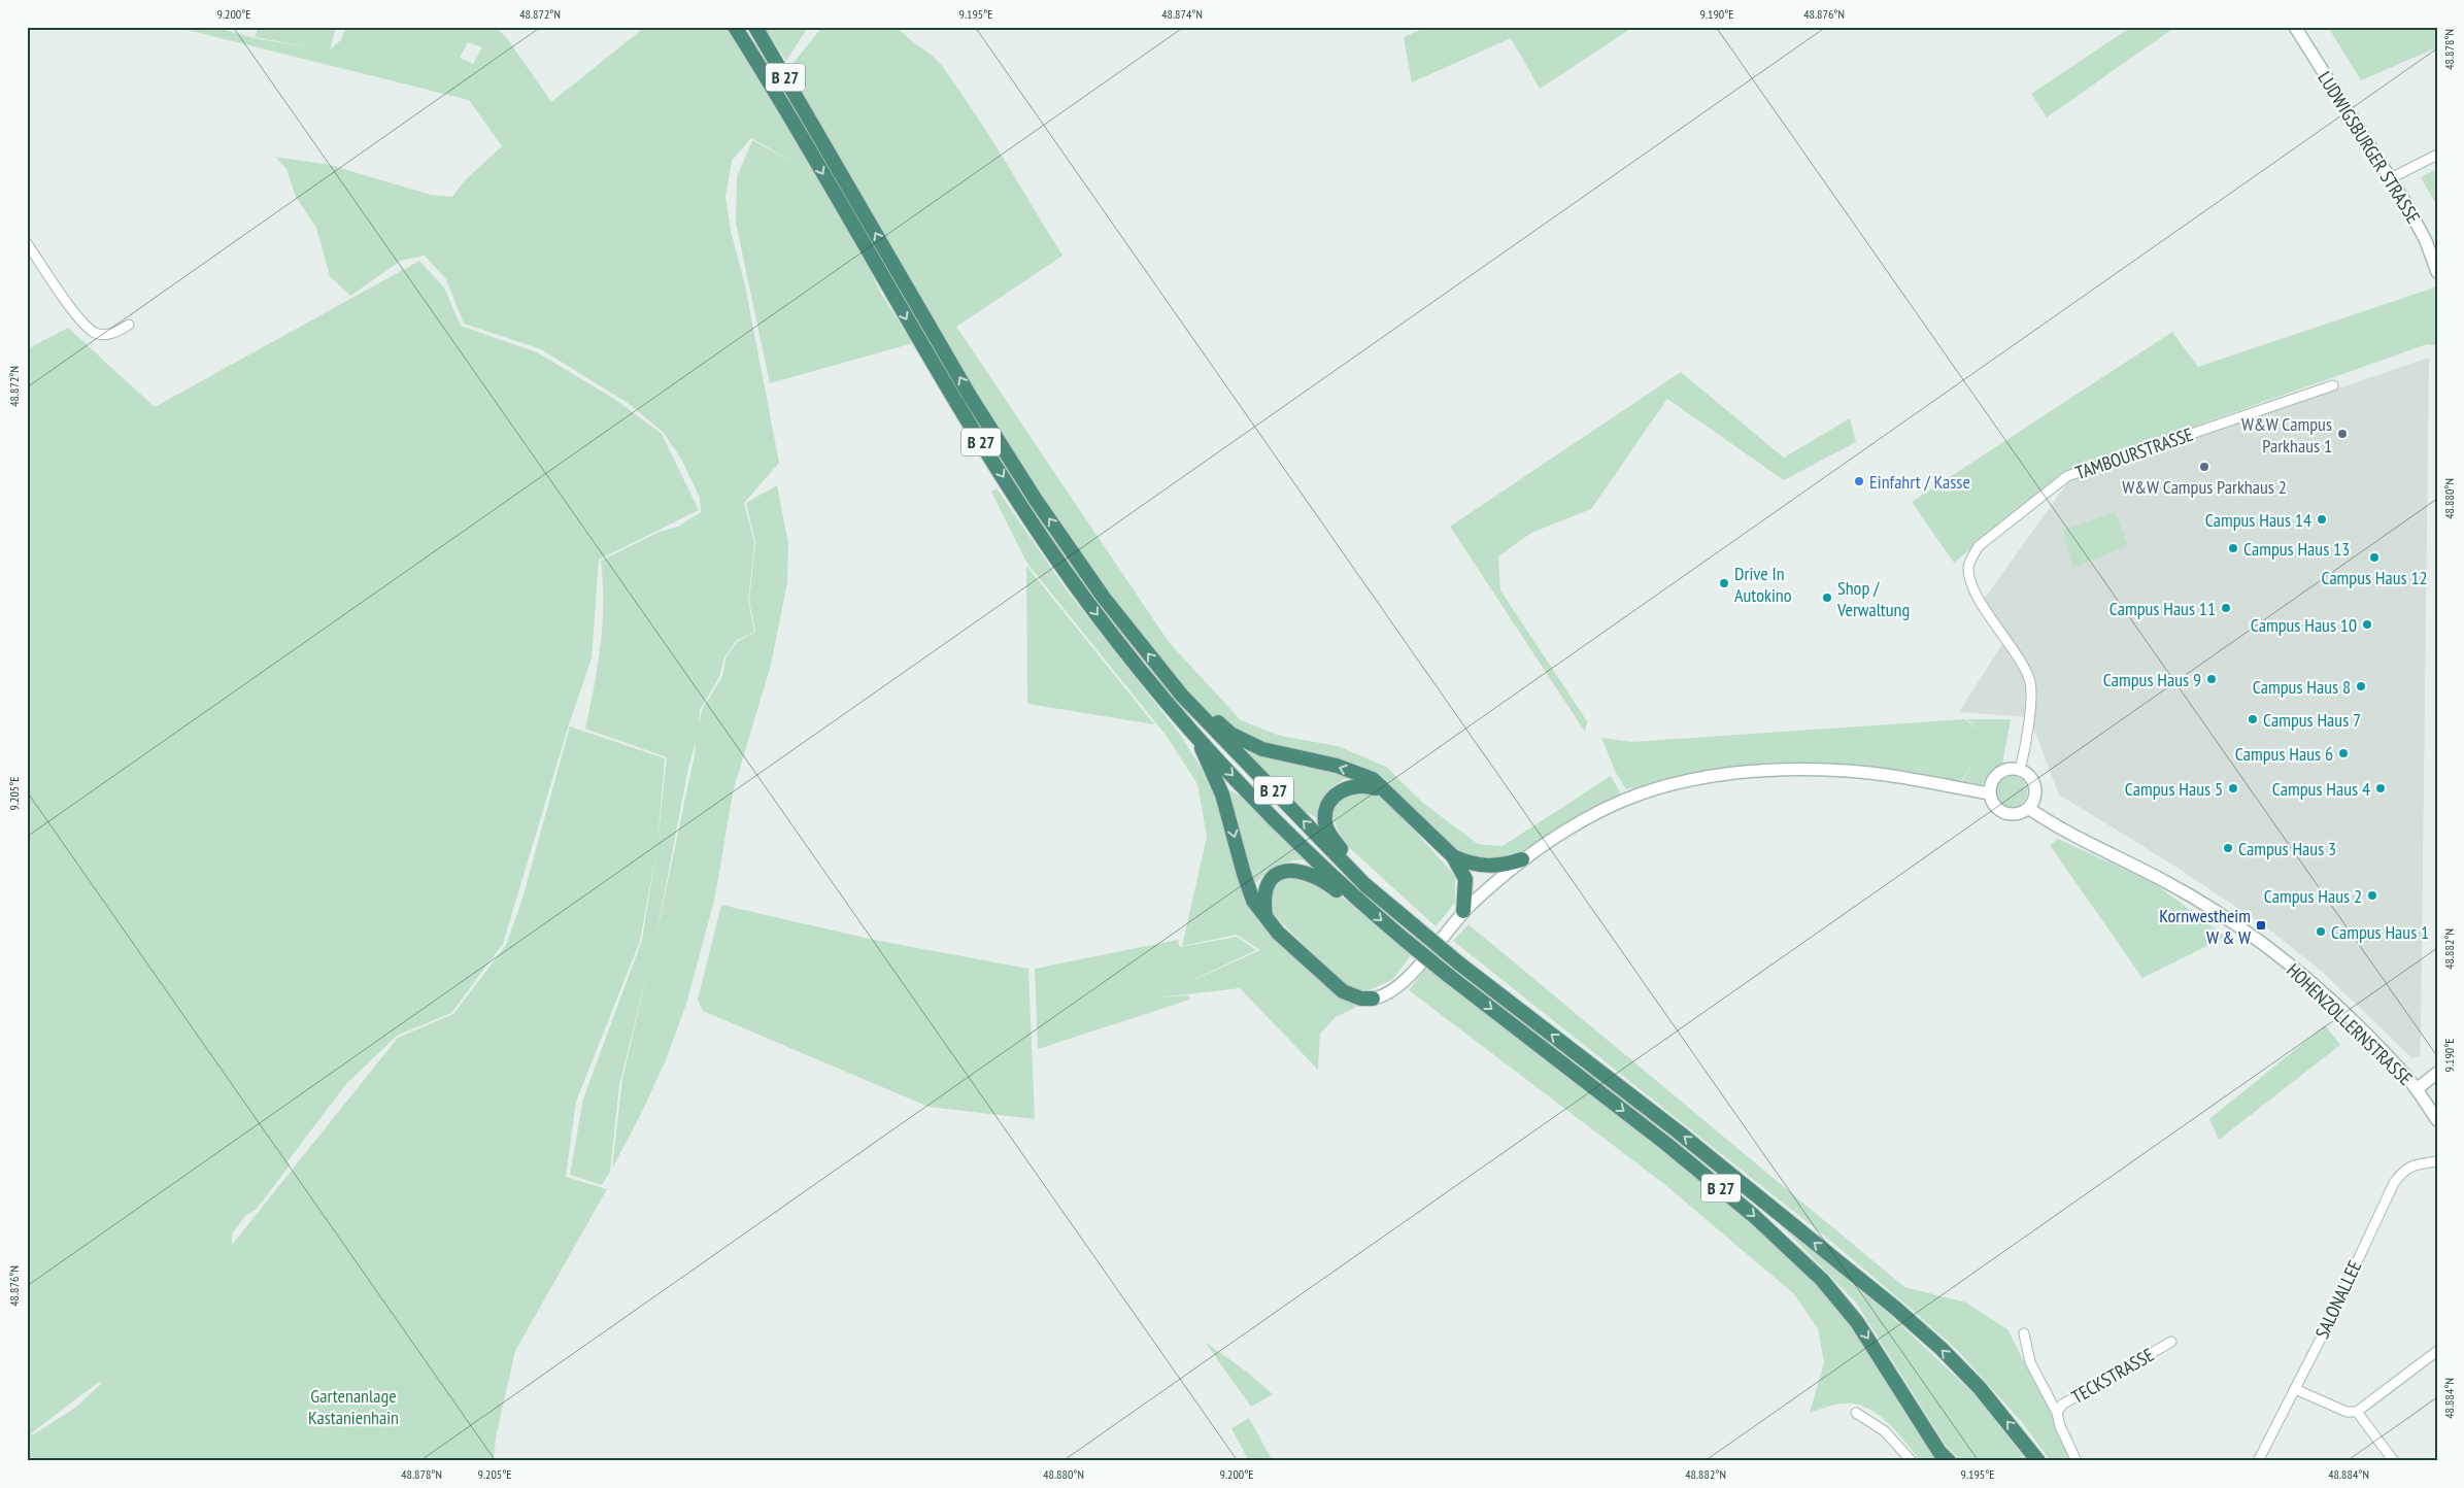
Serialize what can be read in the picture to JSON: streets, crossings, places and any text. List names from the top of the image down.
{
  "streets": {
    "highway": ["B 27"],
    "main road": ["LUDWIGSBURGER STRASSE", "HOHENZOLLERNSTRASSE"],
    "street": ["TAMBOURSTRASSE", "SALONALLEE", "TECKSTRASSE"]
  },
  "crossings": [
    ["TAMBOURSTRASSE", "HOHENZOLLERNSTRASSE"]
  ],
  "parks": ["Gartenanlage Kastanienhain"],
  "places": {
    "other": [
      "W&W Campus Parkhaus 1",
      "W&W Campus Parkhaus 2",
      "Einfahrt / Kasse",
      "Campus Haus 14",
      "Campus Haus 13",
      "Campus Haus 12",
      "Drive In Autokino",
      "Shop / Verwaltung",
      "Campus Haus 11",
      "Campus Haus 10",
      "Campus Haus 9",
      "Campus Haus 8",
      "Campus Haus 7",
      "Campus Haus 6",
      "Campus Haus 5",
      "Campus Haus 4",
      "Campus Haus 3",
      "Campus Haus 2",
      "Campus Haus 1"
    ],
    "transit": ["Kornwestheim W & W"]
  },
  "coordinates": [
    "9.200°E",
    "48.872°N",
    "9.195°E",
    "48.874°N",
    "9.190°E",
    "48.876°N",
    "48.878°N",
    "48.880°N",
    "9.205°E",
    "48.882°N",
    "48.884°N"
  ]
}
